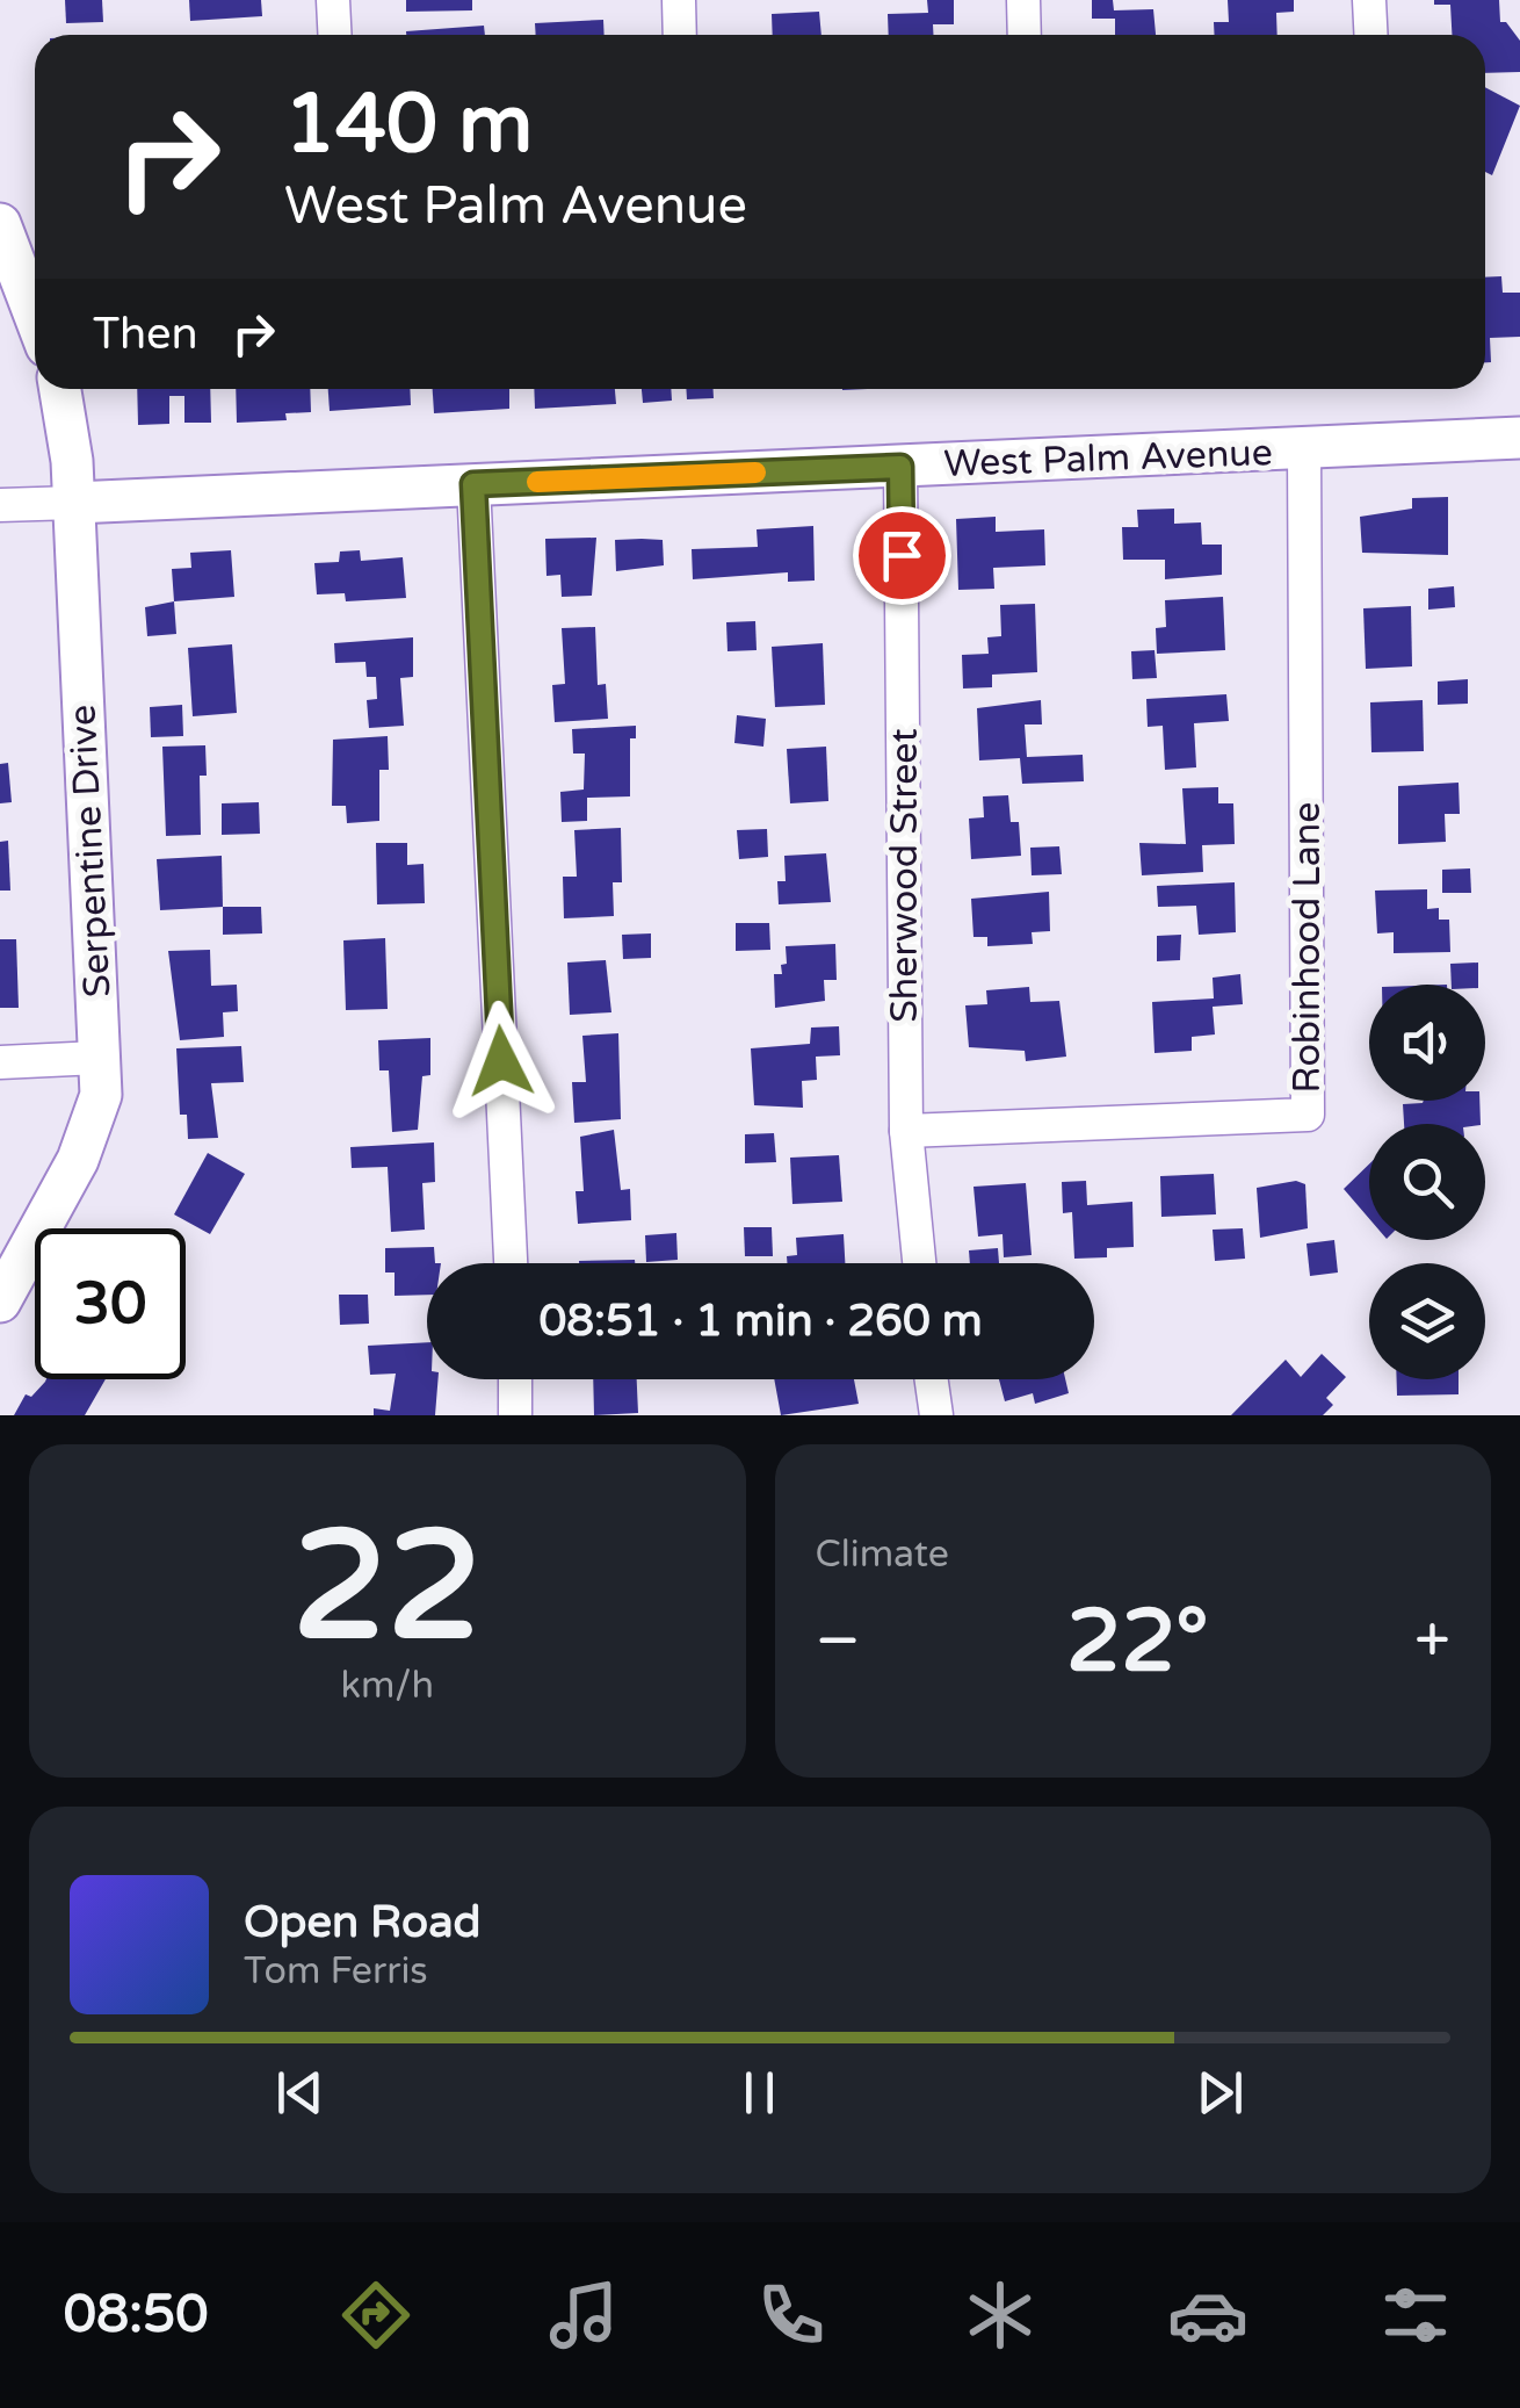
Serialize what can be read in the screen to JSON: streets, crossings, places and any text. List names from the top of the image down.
{
  "streets": {
    "street": [
      "West Palm Avenue",
      "Serpentine Drive",
      "Sherwood Street",
      "Robinhood Lane"
    ]
  },
  "crossings": [
    ["West Palm Avenue", "Serpentine Drive"],
    ["West Palm Avenue", "Sherwood Street"],
    ["West Palm Avenue", "Robinhood Lane"],
    ["Sherwood Street", "Robinhood Lane"]
  ],
  "page": {
    "turn": ["140 m", "West Palm Avenue"],
    "then": "Then",
    "limit": "30",
    "trip": "08:51 · 1 min · 260 m",
    "tile": [
      ["22", "km/h"],
      "Climate"
    ],
    "heat": ["−", "22°", "+"],
    "song": ["Open Road", "Tom Ferris"],
    "tabs": "08:50"
  }
}
